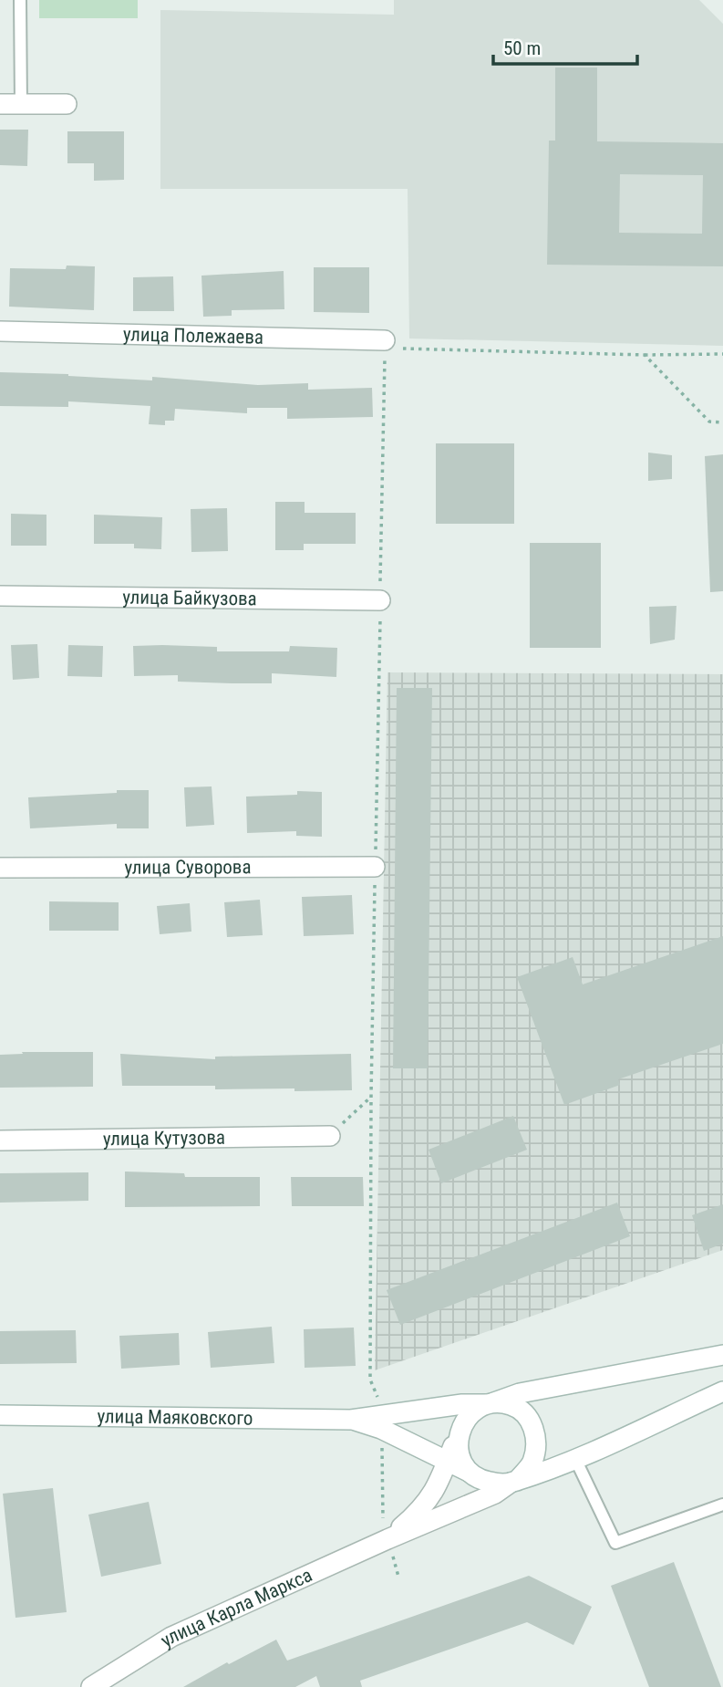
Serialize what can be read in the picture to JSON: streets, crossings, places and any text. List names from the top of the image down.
{
  "streets": {
    "street": [
      "улица Полежаева",
      "улица Байкузова",
      "улица Суворова",
      "улица Кутузова",
      "улица Маяковского",
      "улица Карла Маркса"
    ]
  },
  "crossings": [
    ["улица Маяковского", "улица Карла Маркса"]
  ],
  "scale_bar": "50 m"
}
